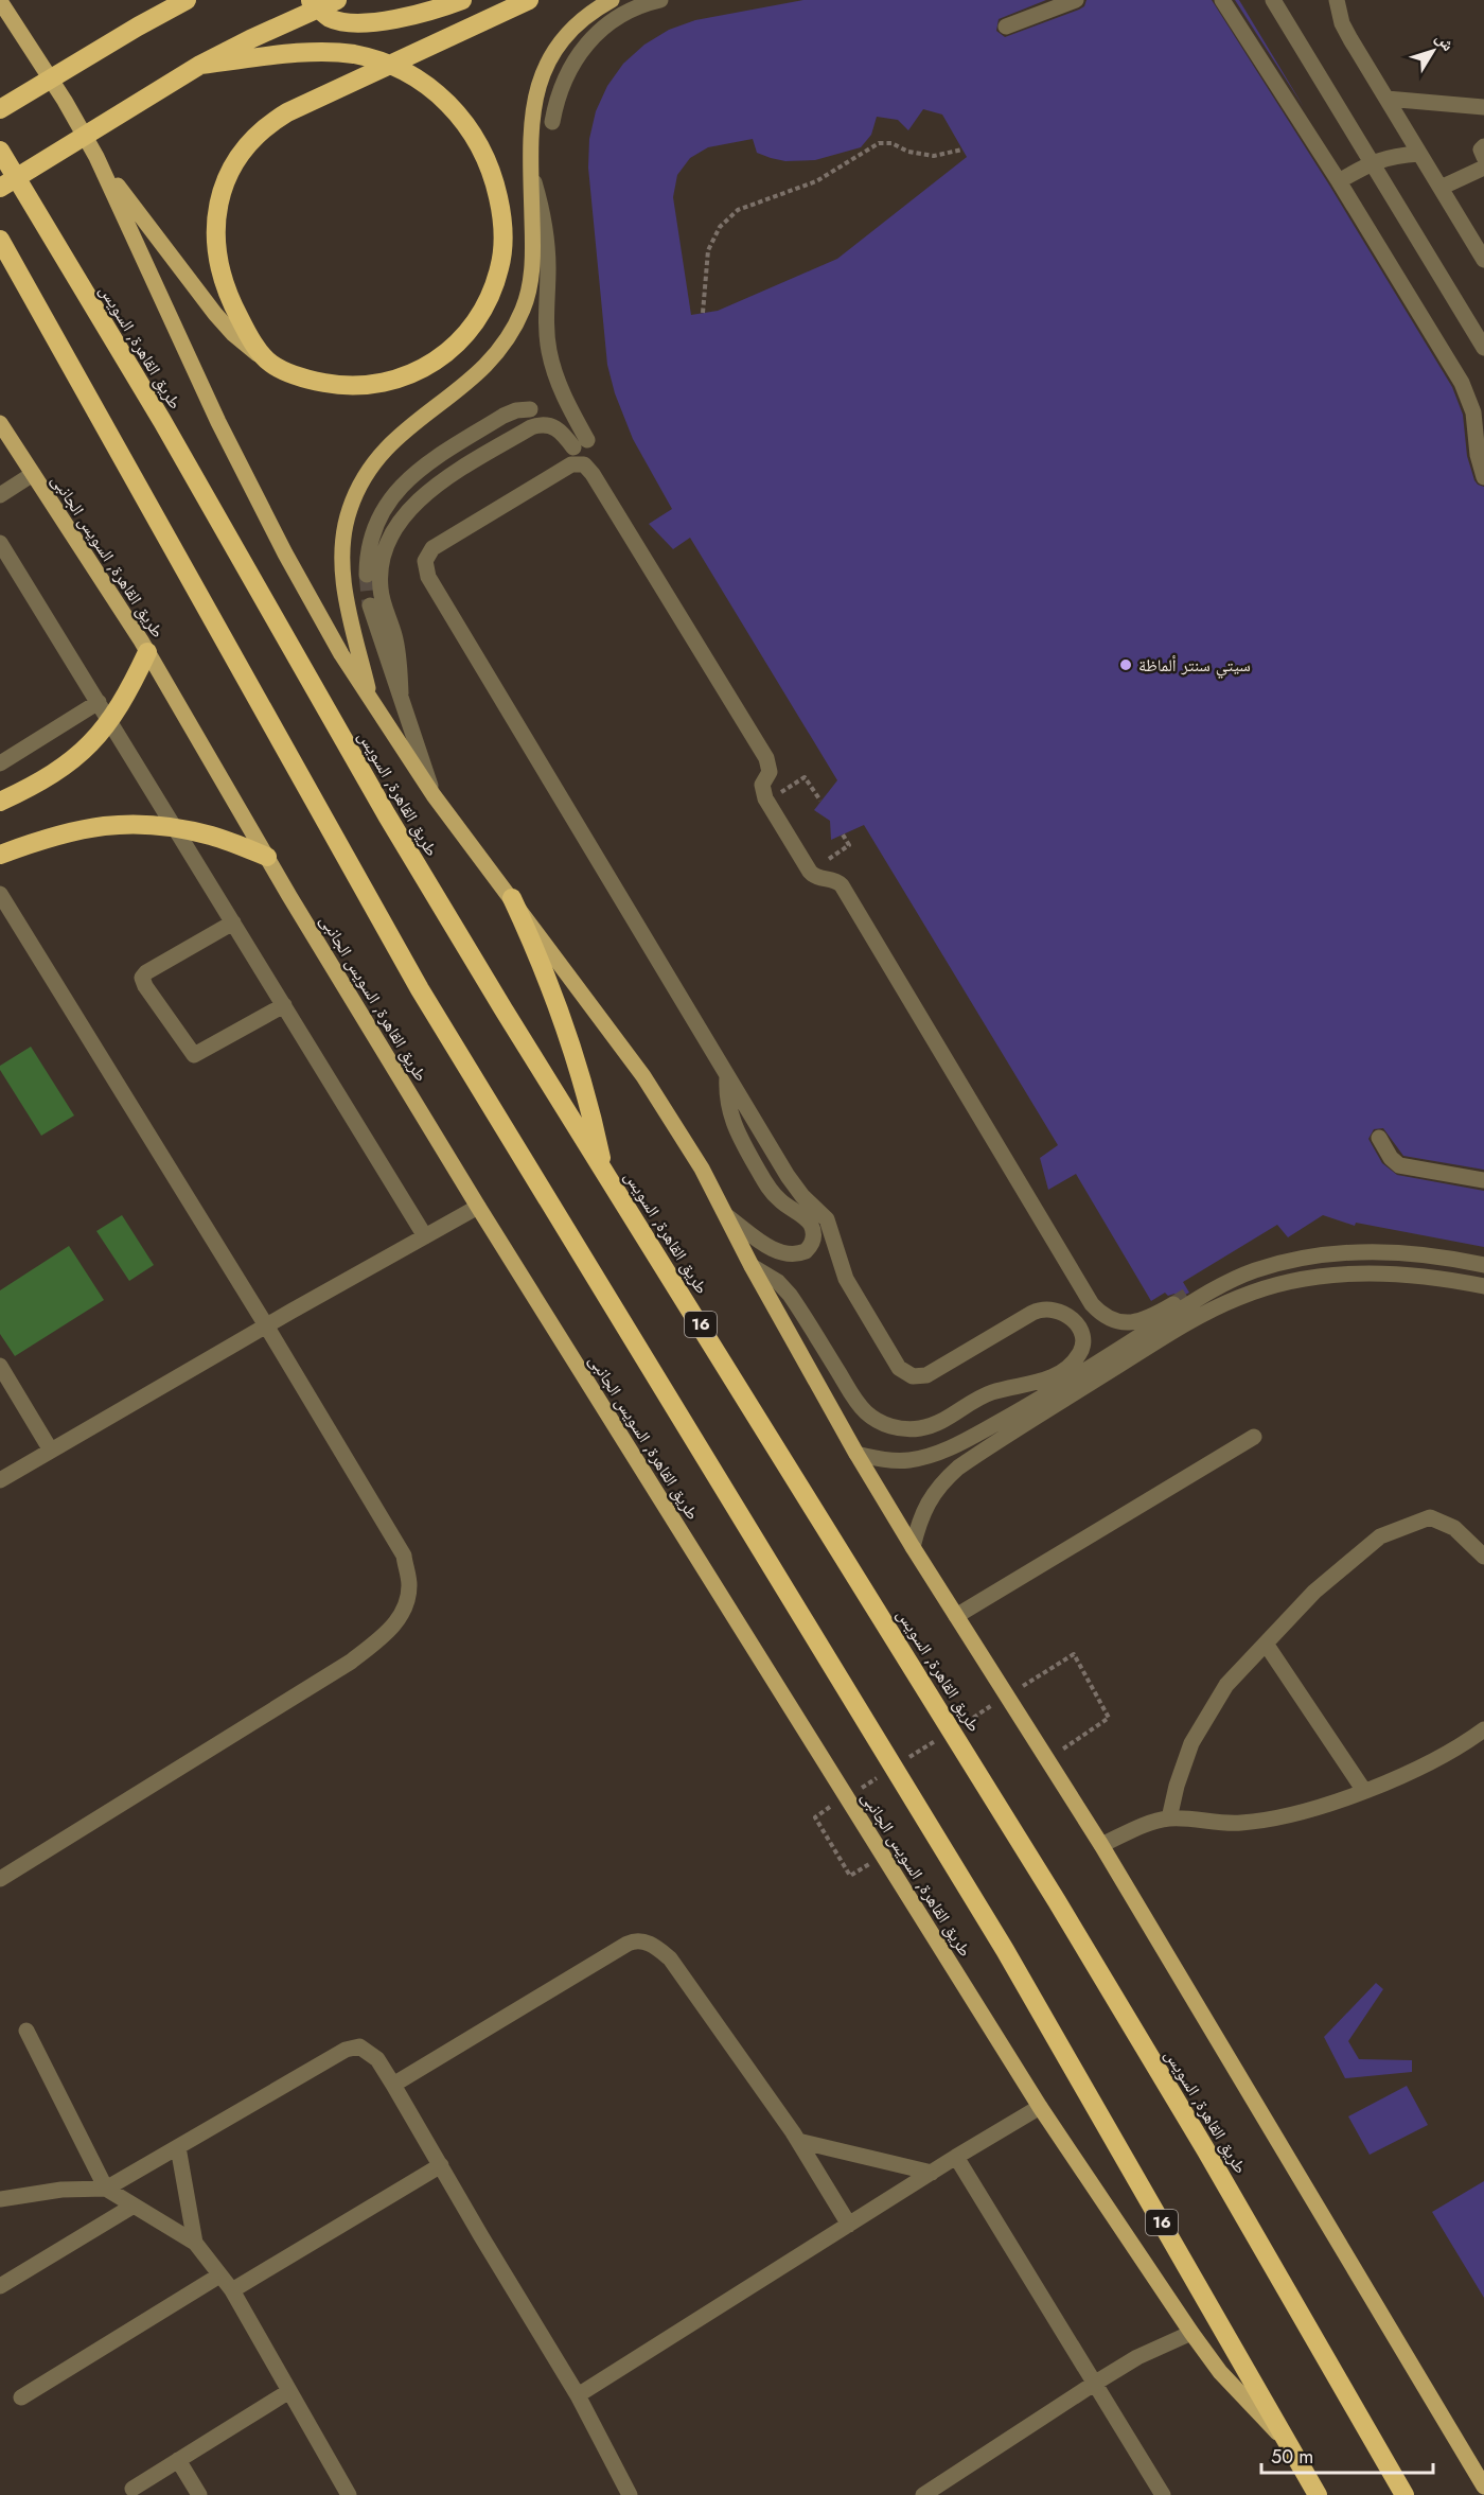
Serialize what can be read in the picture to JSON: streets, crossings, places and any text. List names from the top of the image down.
{
  "streets": {
    "highway": ["طريق القاهرة, السويس", "16"],
    "main road": ["طريق القاهرة, السويس الجانبى"]
  },
  "crossings": [
    ["طريق القاهرة, السويس الجانبى", "16"]
  ],
  "places": ["سيتي سنتر ألماظة"],
  "scale_bar": "50 m",
  "north": "top right"
}
